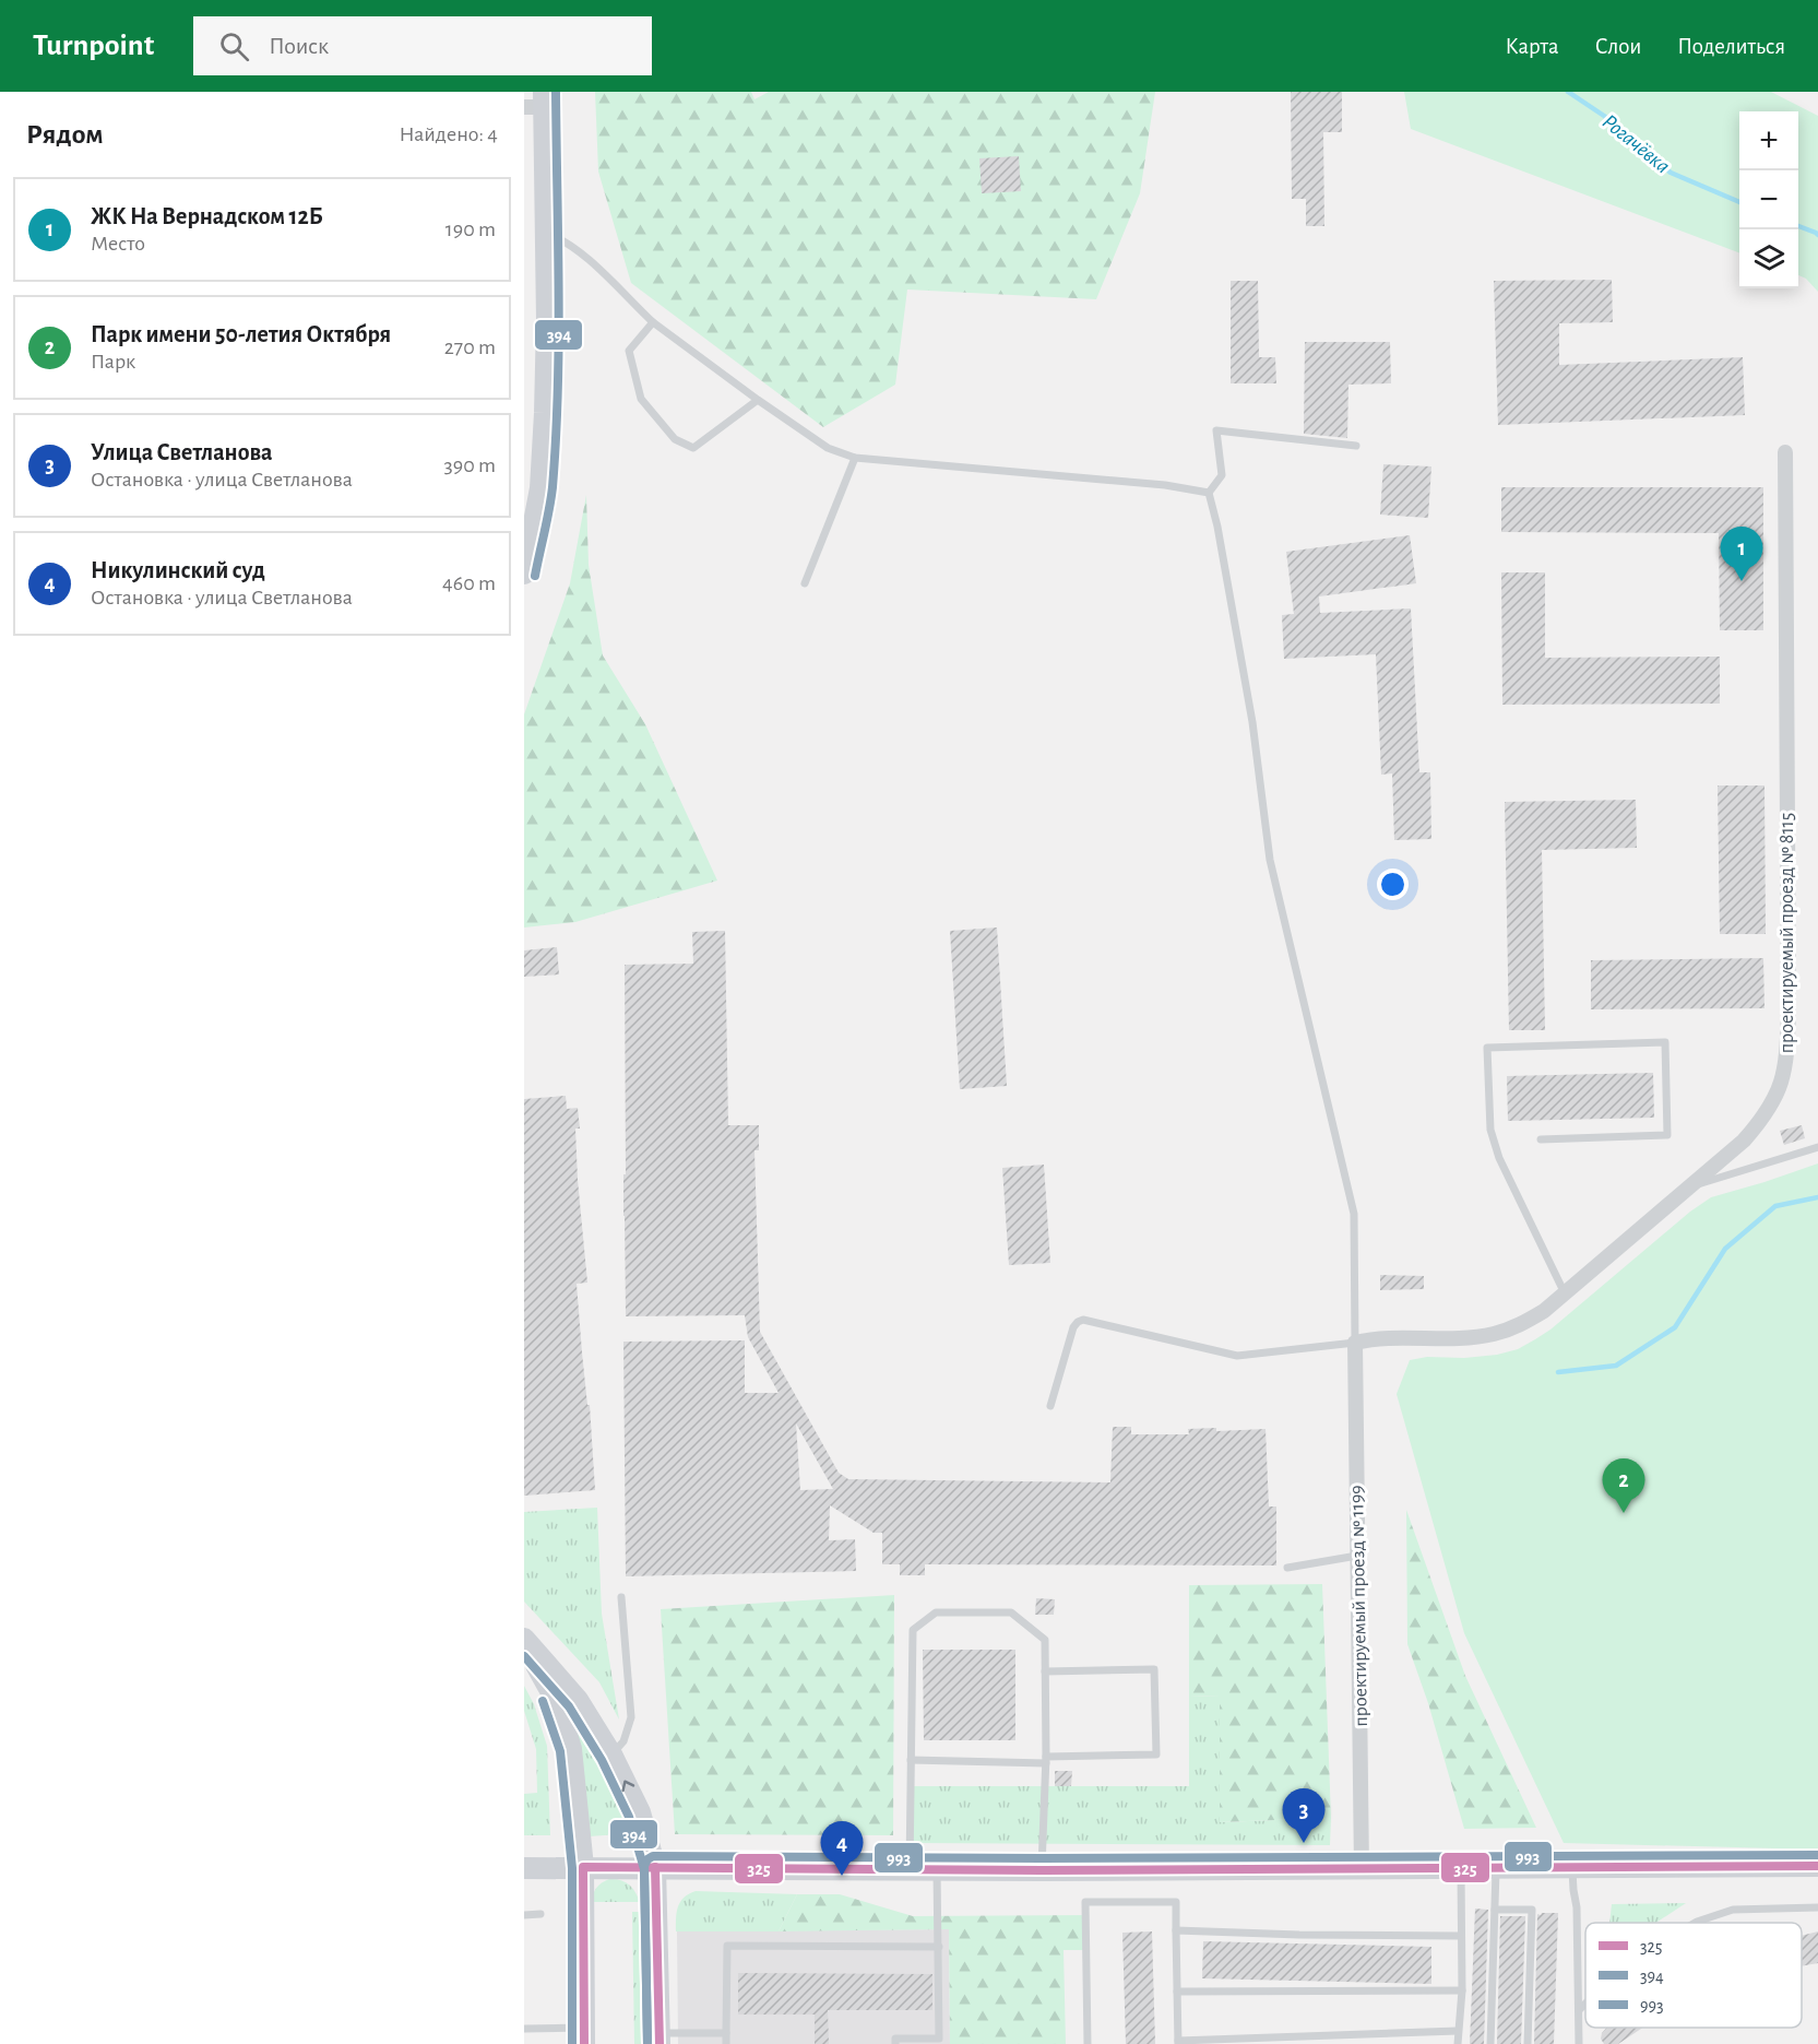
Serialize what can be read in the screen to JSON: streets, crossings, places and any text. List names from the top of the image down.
{
  "streets": {
    "street": ["проектируемый проезд № 8115", "проектируемый проезд № 1199"]
  },
  "crossings": [
    ["проектируемый проезд № 8115", "проектируемый проезд № 1199"]
  ],
  "water": ["Рогачёвка"],
  "lines": ["transit line 394", "transit line 993", "transit line 325"],
  "legend": ["325", "394", "993"],
  "page": {
    "header": "Turnpoint",
    "search": "Поиск",
    "nav": ["Карта", "Слои", "Поделиться"],
    "heading": ["Рядом", "Найдено: 4"],
    "map_buttons": ["+", "−"],
    "list": [
      {
        "mark": "1",
        "name": "ЖК На Вернадском 12Б",
        "note": "Место",
        "value": "190 m"
      },
      {
        "mark": "2",
        "name": "Парк имени 50-летия Октября",
        "note": "Парк",
        "value": "270 m"
      },
      {
        "mark": "3",
        "name": "Улица Светланова",
        "note": "Остановка · улица Светланова",
        "value": "390 m"
      },
      {
        "mark": "4",
        "name": "Никулинский суд",
        "note": "Остановка · улица Светланова",
        "value": "460 m"
      }
    ],
    "pins": [
      "1",
      "2",
      "3",
      "4"
    ]
  }
}
